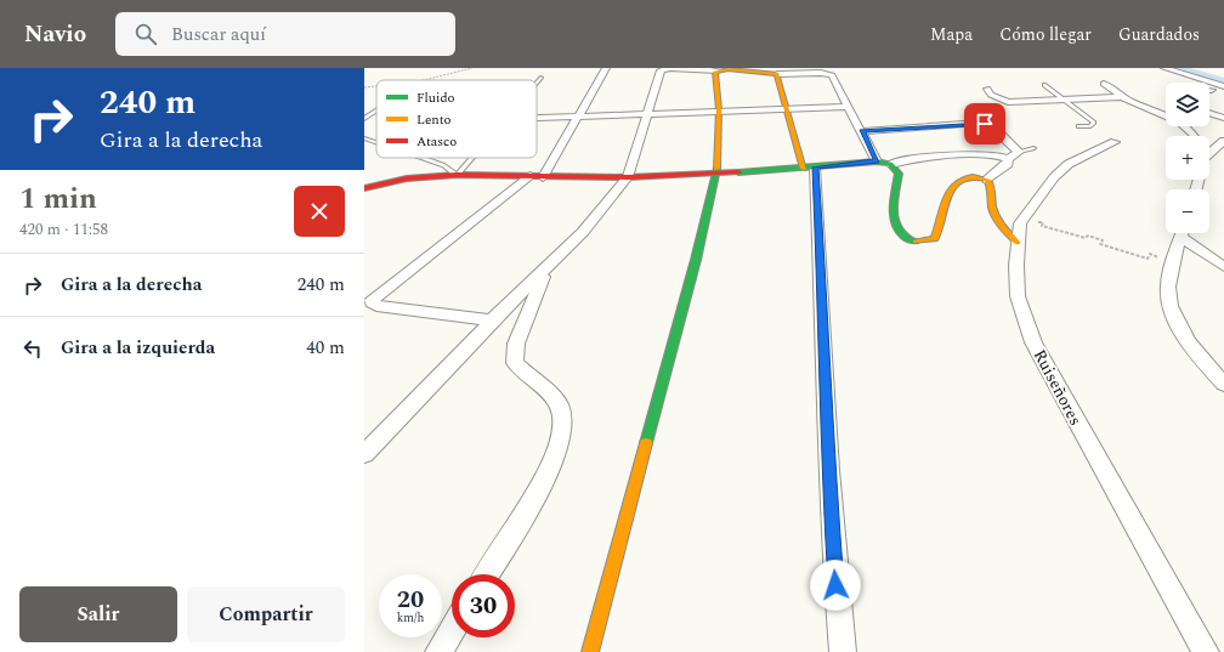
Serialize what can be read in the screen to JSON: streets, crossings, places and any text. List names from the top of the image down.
{
  "streets": {
    "street": ["Ruiseñores"]
  },
  "legend": ["Fluido", "Lento", "Atasco"],
  "page": {
    "header": "Navio",
    "search": "Buscar aquí",
    "nav": ["Mapa", "Cómo llegar", "Guardados"],
    "turn": ["240 m", "Gira a la derecha"],
    "map_buttons": ["+", "−"],
    "heading": ["1 min", "420 m · 11:58"],
    "list": [
      {
        "name": "Gira a la derecha",
        "value": "240 m"
      },
      {
        "name": "Gira a la izquierda",
        "value": "40 m"
      }
    ],
    "speed": "20 km/h",
    "limit": "30",
    "buttons": ["Salir", "Compartir"]
  }
}
